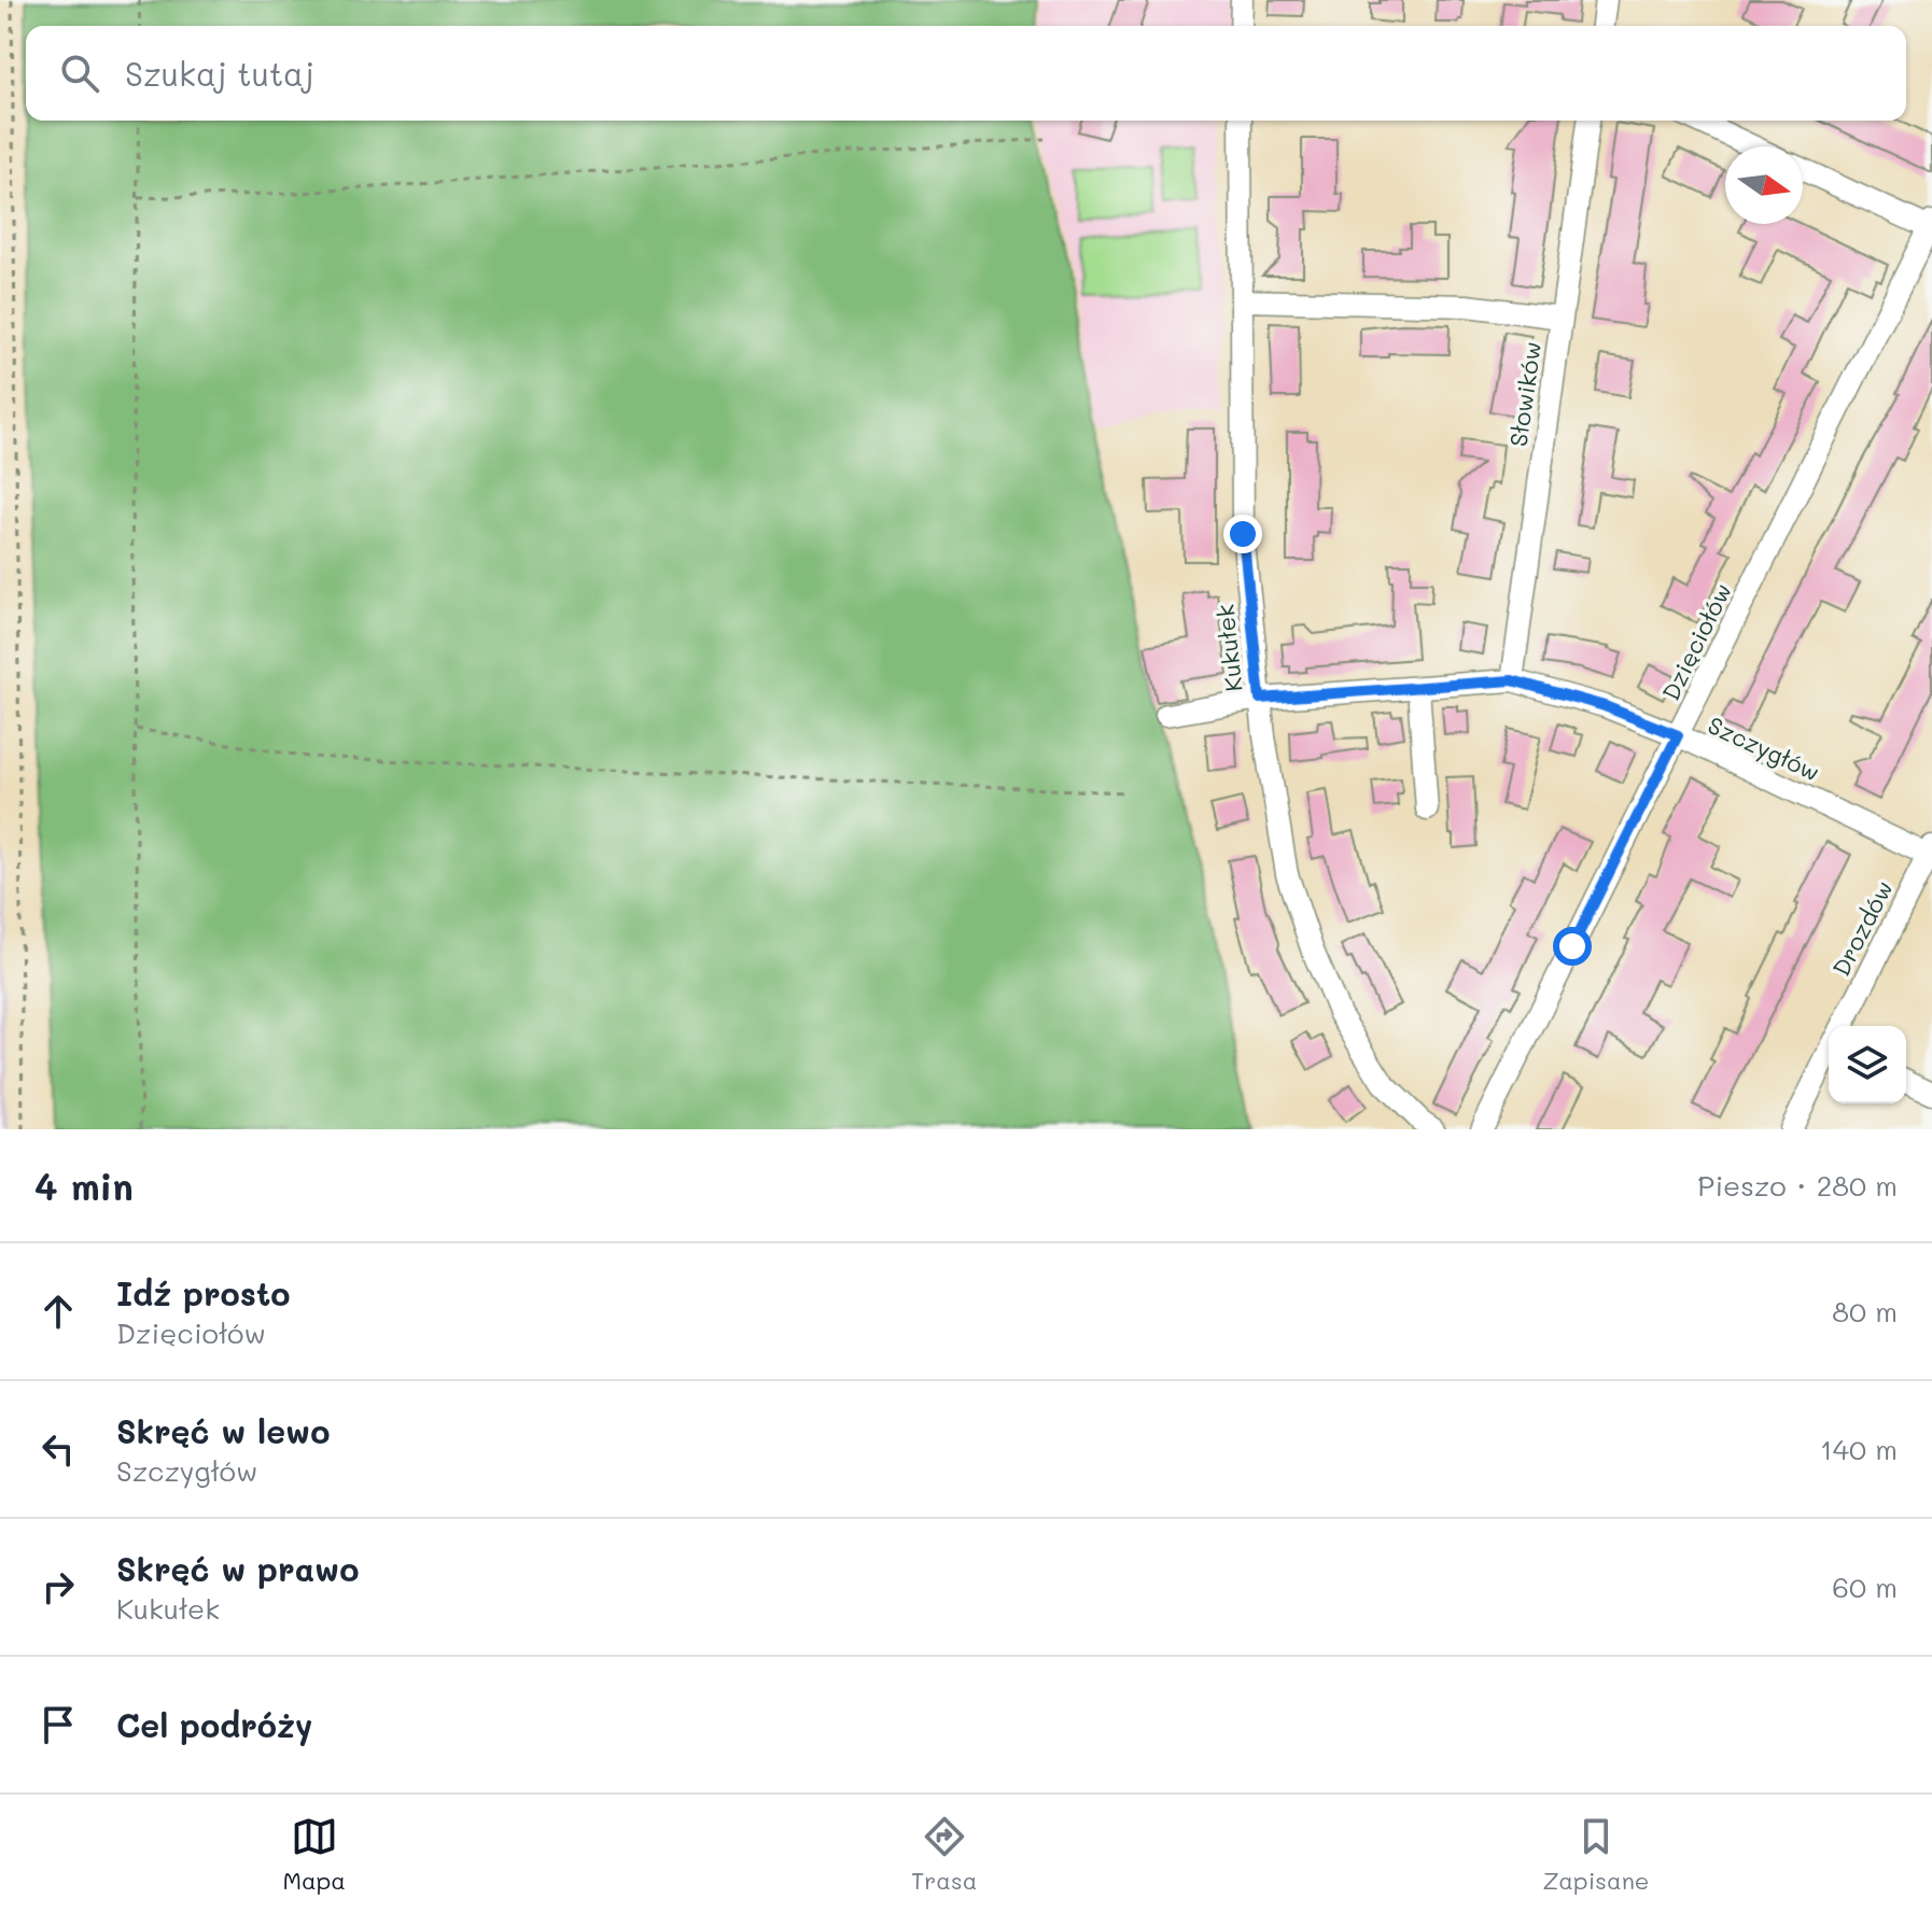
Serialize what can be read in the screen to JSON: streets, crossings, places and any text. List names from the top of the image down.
{
  "streets": {
    "street": [
      "Słowików",
      "Dzięciołów",
      "Kukułek",
      "Szczygłów",
      "Drozdów"
    ]
  },
  "crossings": [
    ["Słowików", "Szczygłów"],
    ["Dzięciołów", "Szczygłów"],
    ["Kukułek", "Szczygłów"],
    ["Szczygłów", "Drozdów"]
  ],
  "north": "right",
  "page": {
    "search": "Szukaj tutaj",
    "heading": ["4 min", "Pieszo · 280 m"],
    "list": [
      ["Idź prosto", "Dzięciołów", "80 m"],
      ["Skręć w lewo", "Szczygłów", "140 m"],
      ["Skręć w prawo", "Kukułek", "60 m"],
      "Cel podróży"
    ],
    "nav": ["Mapa", "Trasa", "Zapisane"]
  }
}
